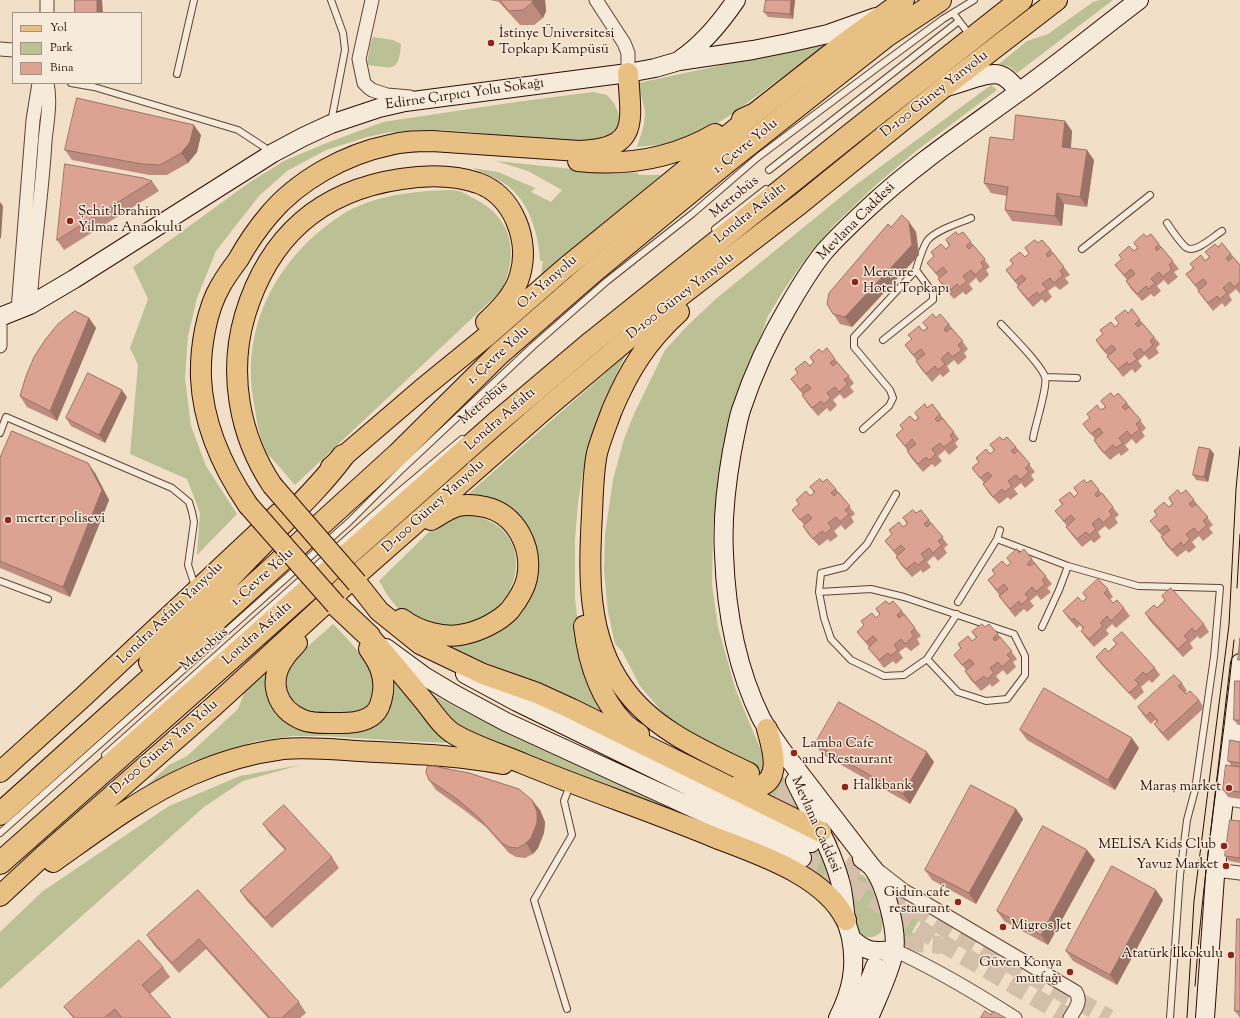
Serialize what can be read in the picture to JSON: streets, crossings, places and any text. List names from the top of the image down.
{
  "streets": {
    "highway": ["1. Çevre Yolu", "Londra Asfaltı"],
    "main road": [
      "Edirne Çırpıcı Yolu Sokağı",
      "D-100 Güney Yanyolu",
      "Mevlana Caddesi",
      "O-1 Yanyolu",
      "Londra Asfaltı Yanyolu",
      "D-100 Güney Yan Yolu"
    ],
    "lane": ["Metrobüs"]
  },
  "crossings": [
    ["D-100 Güney Yanyolu", "D-100 Güney Yan Yolu"],
    ["O-1 Yanyolu", "Londra Asfaltı Yanyolu"]
  ],
  "places": [
    "İstinye Üniversitesi Topkapı Kampüsü",
    "Şehit İbrahim Yılmaz Anaokulu",
    "Mercure Hotel Topkapı",
    "merter polisevi",
    "Lamba Cafe and Restaurant",
    "Halkbank",
    "Maraş market",
    "MELİSA Kids Club",
    "Yavuz Market",
    "Gidun cafe restaurant",
    "Migros Jet",
    "Atatürk İlkokulu",
    "Güven Konya mutfağı"
  ],
  "legend": ["Yol", "Park", "Bina"]
}
